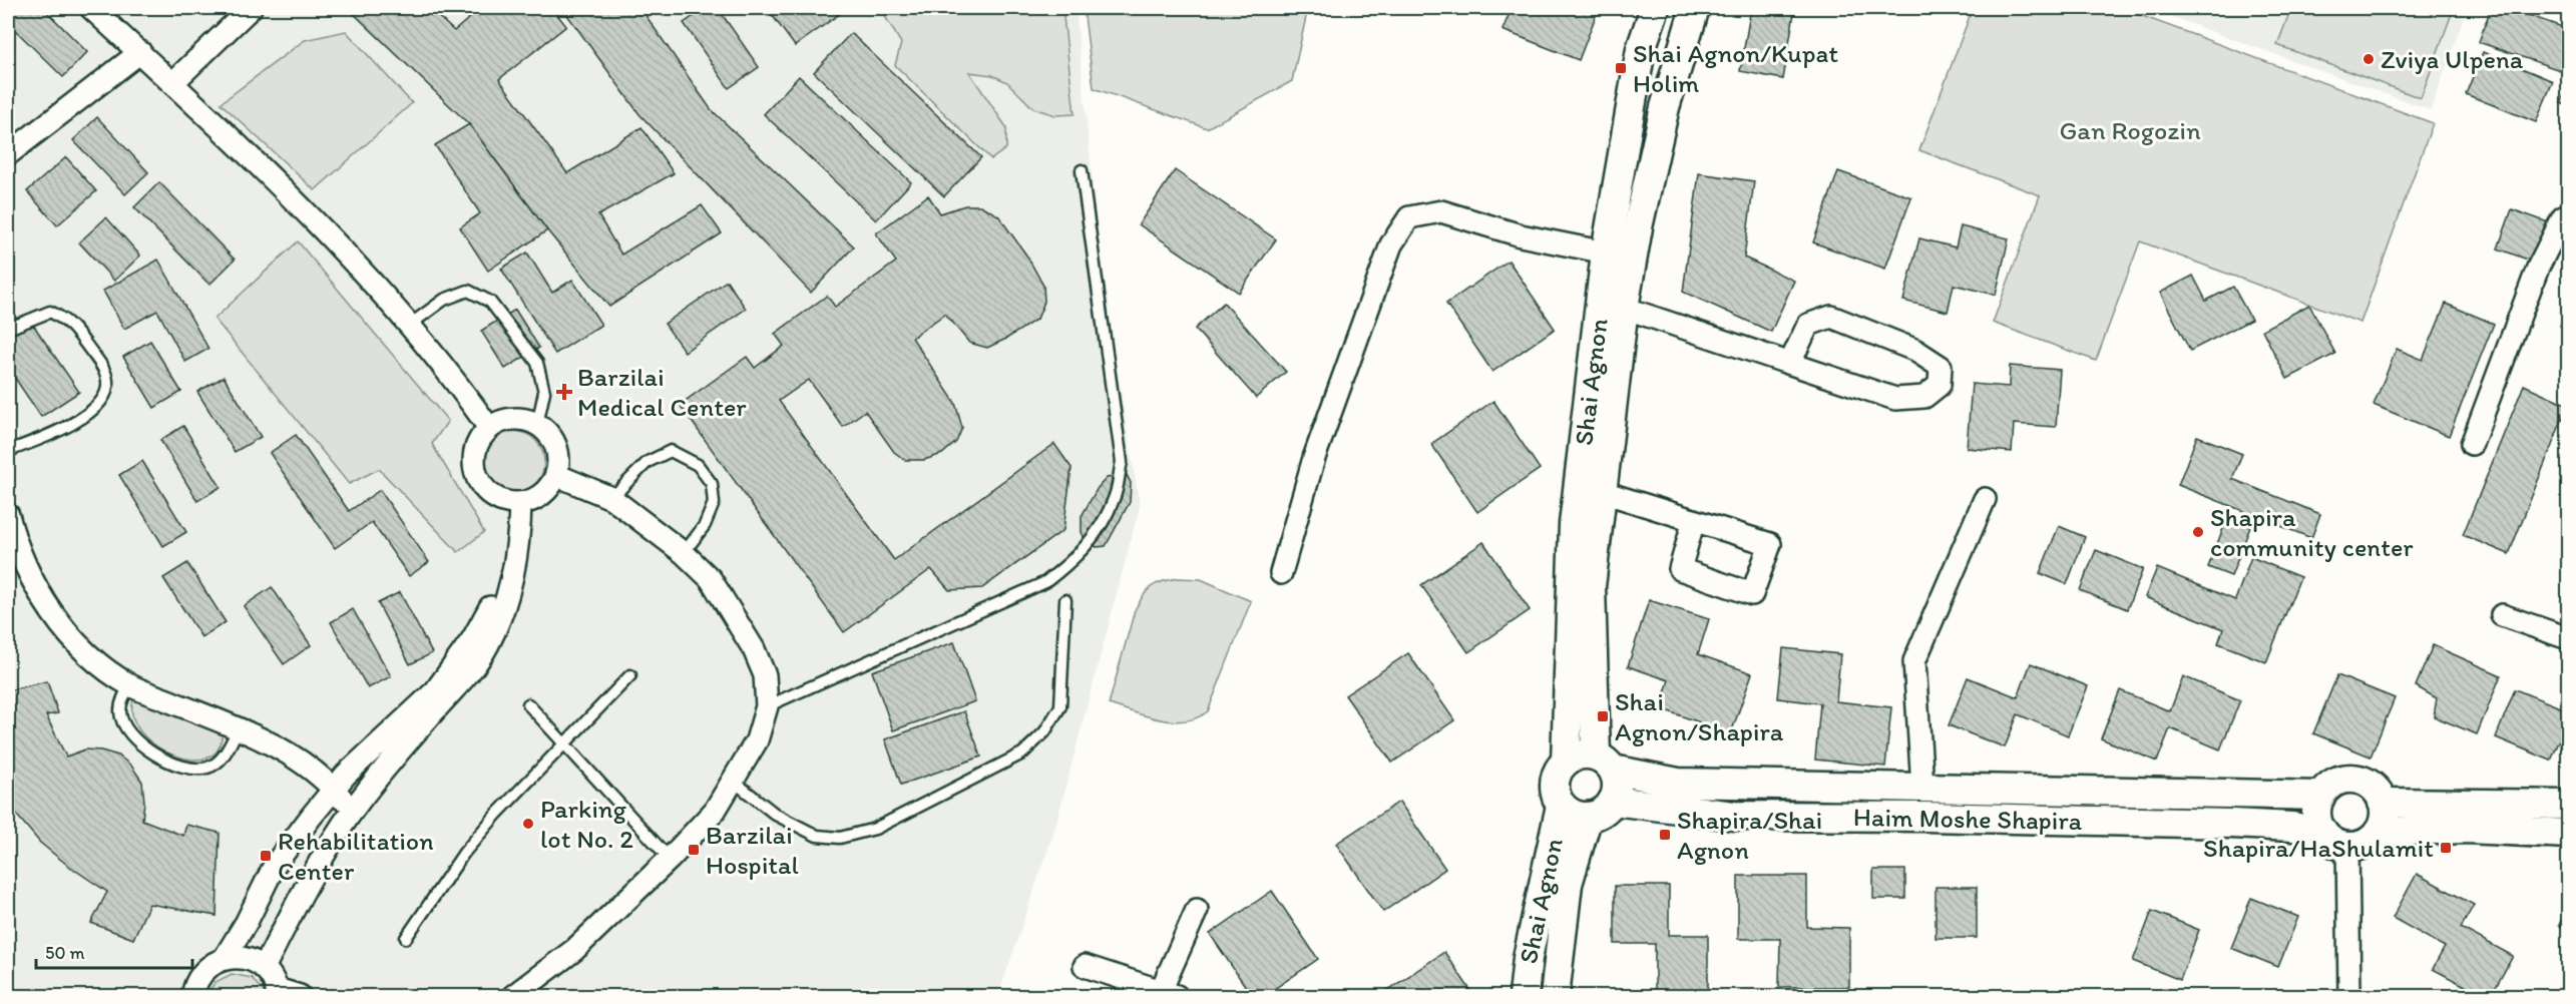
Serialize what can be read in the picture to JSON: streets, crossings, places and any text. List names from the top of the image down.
{
  "streets": {
    "street": ["Shai Agnon", "Haim Moshe Shapira"]
  },
  "crossings": [
    ["Shai Agnon", "Haim Moshe Shapira"]
  ],
  "parks": ["Gan Rogozin"],
  "places": {
    "other": ["Zviya Ulpena", "Shapira community center", "Parking lot No. 2"],
    "transit": [
      "Shai Agnon/Kupat Holim",
      "Shai Agnon/Shapira",
      "Shapira/Shai Agnon",
      "Shapira/HaShulamit",
      "Barzilai Hospital",
      "Rehabilitation Center"
    ],
    "health": ["Barzilai Medical Center"]
  },
  "scale_bar": "50 m"
}
